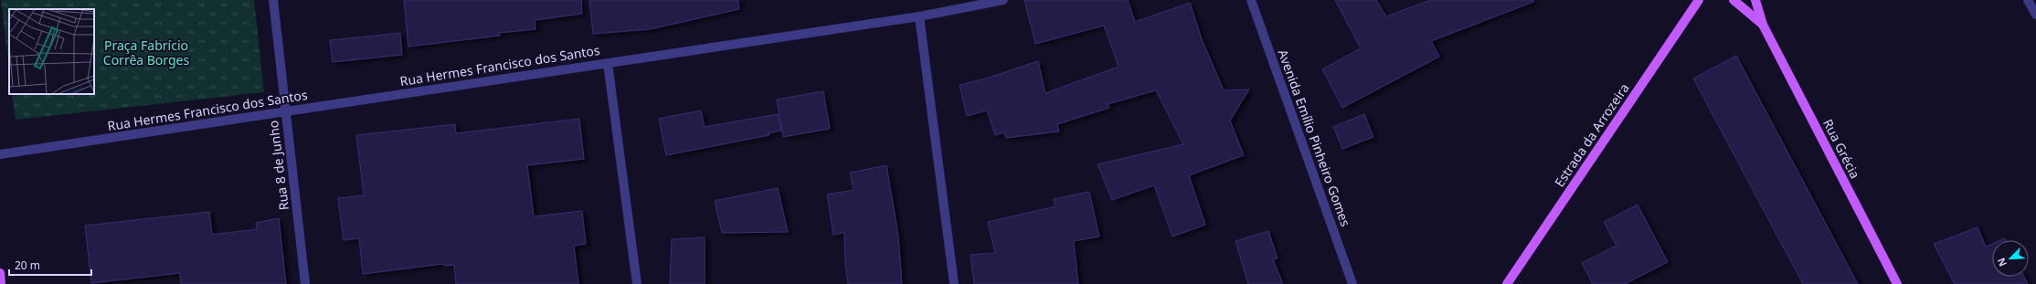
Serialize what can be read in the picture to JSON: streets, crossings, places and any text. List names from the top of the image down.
{
  "streets": {
    "main road": ["Estrada da Arrozeira", "Rua Grécia"],
    "street": ["Rua Hermes Francisco dos Santos", "Avenida Emílio Pinheiro Gomes", "Rua 8 de Junho"]
  },
  "crossings": [
    ["Rua Hermes Francisco dos Santos", "Rua 8 de Junho"]
  ],
  "parks": ["Praça Fabrício Corrêa Borges"],
  "scale_bar": "20 m",
  "north": "bottom left"
}
